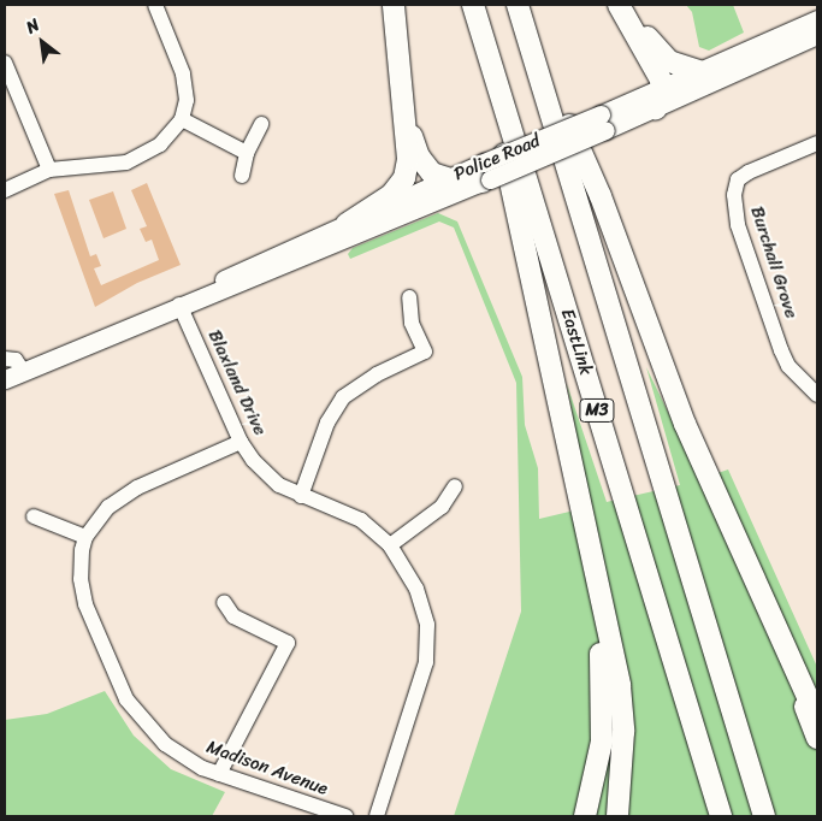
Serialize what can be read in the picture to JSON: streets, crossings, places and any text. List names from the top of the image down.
{
  "streets": {
    "highway": ["EastLink", "M3"],
    "main road": ["Police Road"],
    "street": ["Burchall Grove", "Blaxland Drive", "Madison Avenue"]
  },
  "crossings": [
    ["Police Road", "Blaxland Drive"]
  ],
  "north": "top left"
}
